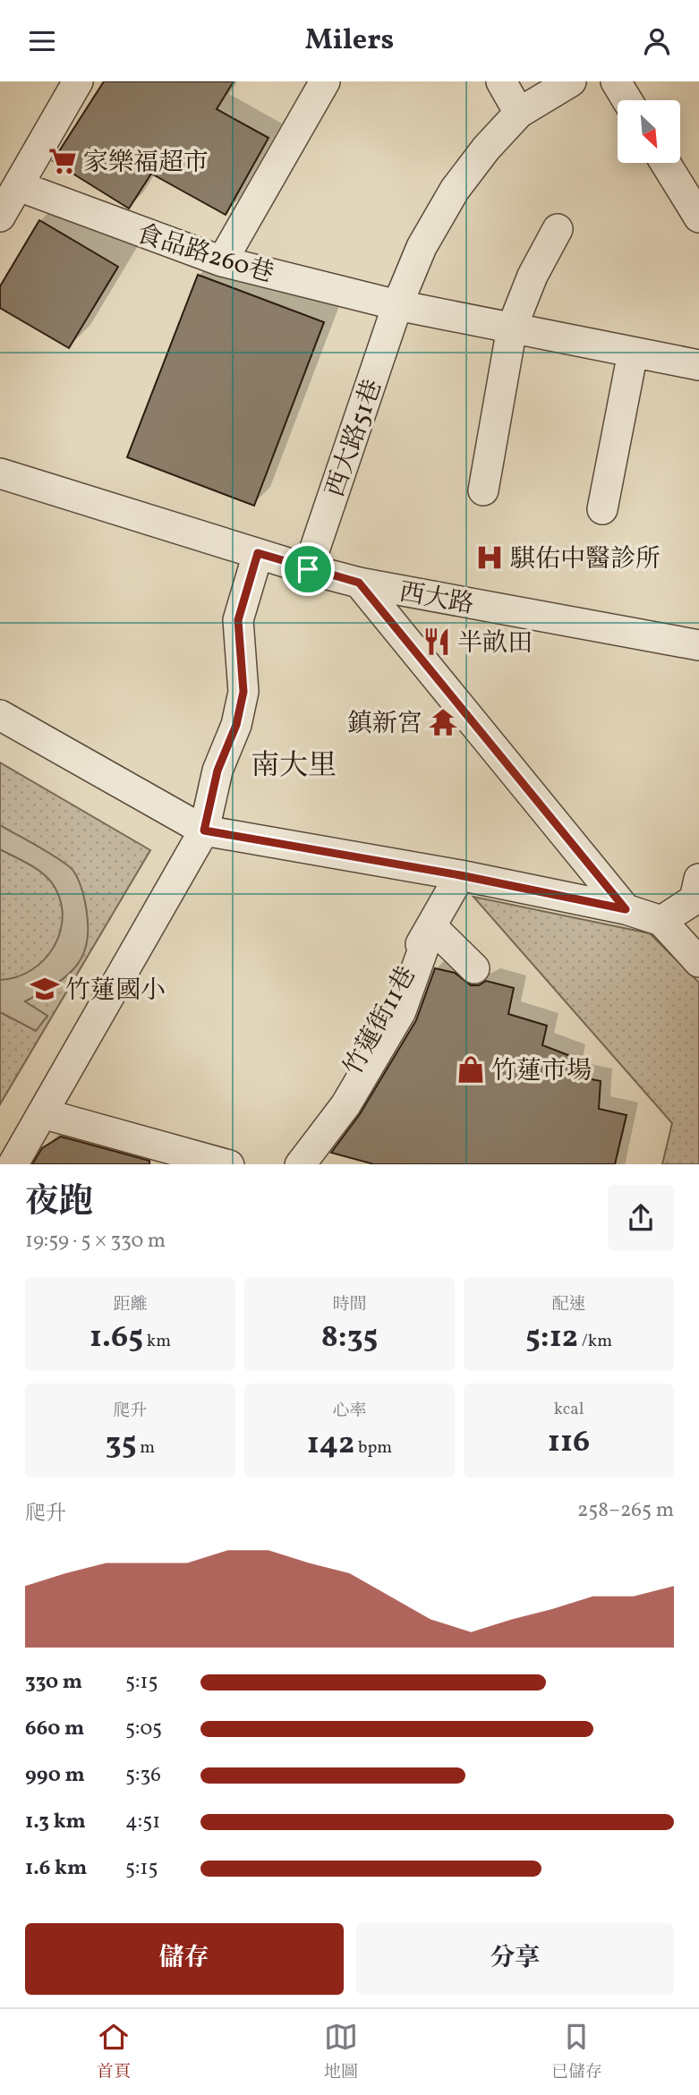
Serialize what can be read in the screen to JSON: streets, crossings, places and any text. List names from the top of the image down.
{
  "streets": {
    "street": [
      "食品路260巷",
      "西大路51巷",
      "西大路",
      "竹蓮街11巷"
    ]
  },
  "crossings": [
    ["食品路260巷", "西大路51巷"],
    ["西大路51巷", "西大路"]
  ],
  "districts": ["南大里"],
  "places": {
    "supermarket": ["家樂福超市"],
    "hospital": ["騏佑中醫診所"],
    "restaurant": ["半畝田"],
    "temple": ["鎮新宮"],
    "school or university": ["竹蓮國小"],
    "shop": ["竹蓮市場"]
  },
  "north": "bottom right",
  "page": {
    "header": "Milers",
    "heading": ["夜跑", "19:59 · 5 × 330 m"],
    "stats": [
      ["距離", "1.65 km"],
      ["時間", "8:35"],
      ["配速", "5:12 /km"],
      ["爬升", "35 m"],
      ["心率", "142 bpm"],
      ["kcal", "116"]
    ],
    "chart": ["爬升", "258–265 m"],
    "list": [
      {
        "name": "330 m",
        "note": "5:15"
      },
      {
        "name": "660 m",
        "note": "5:05"
      },
      {
        "name": "990 m",
        "note": "5:36"
      },
      {
        "name": "1.3 km",
        "note": "4:51"
      },
      {
        "name": "1.6 km",
        "note": "5:15"
      }
    ],
    "buttons": ["儲存", "分享"],
    "tabs": ["首頁", "地圖", "已儲存"]
  }
}
